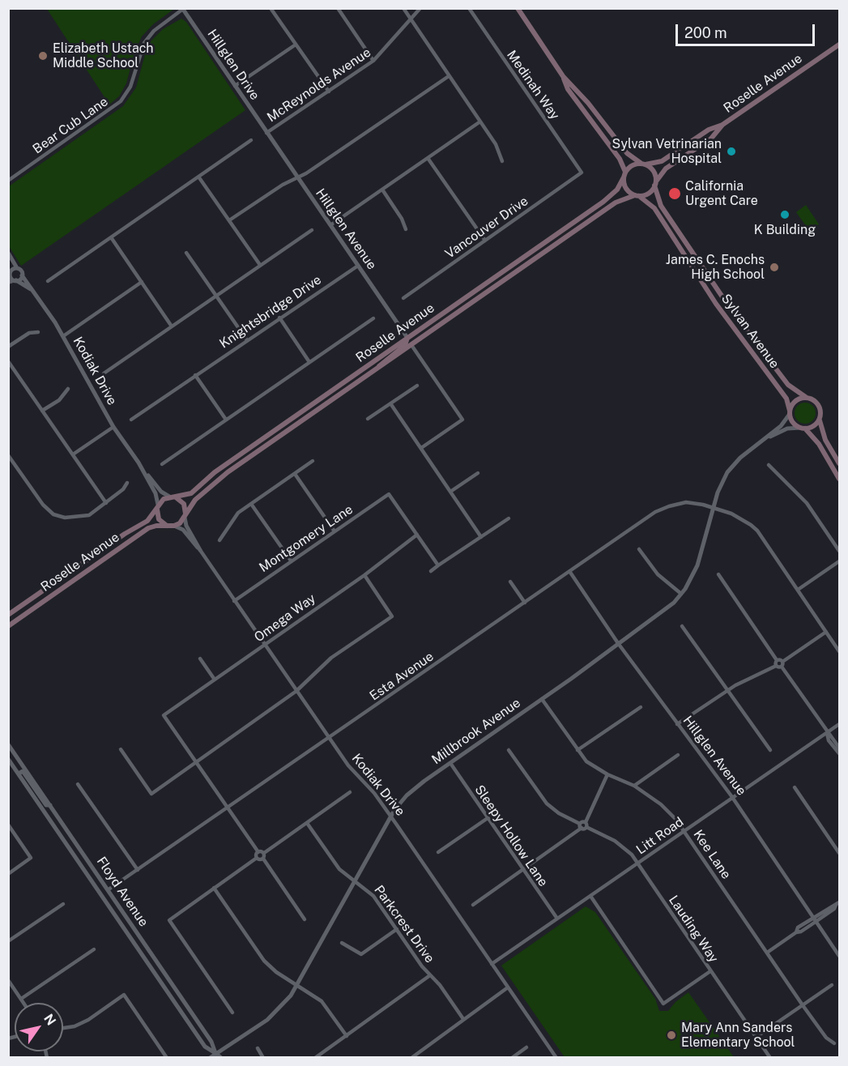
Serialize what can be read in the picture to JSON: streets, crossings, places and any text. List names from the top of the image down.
{
  "streets": {
    "main road": ["Roselle Avenue", "Sylvan Avenue"],
    "street": [
      "Hillglen Drive",
      "McReynolds Avenue",
      "Medinah Way",
      "Bear Cub Lane",
      "Vancouver Drive",
      "Hillglen Avenue",
      "Knightsbridge Drive",
      "Kodiak Drive",
      "Montgomery Lane",
      "Omega Way",
      "Esta Avenue",
      "Millbrook Avenue",
      "Sleepy Hollow Lane",
      "Litt Road",
      "Kee Lane",
      "Floyd Avenue",
      "Parkcrest Drive",
      "Lauding Way"
    ]
  },
  "crossings": [
    ["Hillglen Drive", "McReynolds Avenue"],
    ["Hillglen Drive", "Bear Cub Lane"],
    ["Hillglen Drive", "Hillglen Avenue"],
    ["Roselle Avenue", "Hillglen Avenue"],
    ["Roselle Avenue", "Sylvan Avenue"],
    ["Roselle Avenue", "Kodiak Drive"],
    ["McReynolds Avenue", "Hillglen Avenue"],
    ["Medinah Way", "Vancouver Drive"],
    ["Hillglen Avenue", "Knightsbridge Drive"],
    ["Hillglen Avenue", "Esta Avenue"],
    ["Hillglen Avenue", "Millbrook Avenue"],
    ["Hillglen Avenue", "Litt Road"],
    ["Sylvan Avenue", "Millbrook Avenue"],
    ["Kodiak Drive", "Montgomery Lane"],
    ["Kodiak Drive", "Omega Way"],
    ["Kodiak Drive", "Esta Avenue"],
    ["Kodiak Drive", "Millbrook Avenue"],
    ["Kodiak Drive", "Litt Road"],
    ["Montgomery Lane", "Omega Way"],
    ["Esta Avenue", "Millbrook Avenue"],
    ["Esta Avenue", "Floyd Avenue"],
    ["Millbrook Avenue", "Sleepy Hollow Lane"],
    ["Millbrook Avenue", "Kee Lane"],
    ["Millbrook Avenue", "Floyd Avenue"],
    ["Millbrook Avenue", "Parkcrest Drive"],
    ["Sleepy Hollow Lane", "Litt Road"],
    ["Litt Road", "Kee Lane"],
    ["Litt Road", "Lauding Way"]
  ],
  "places": [
    "Elizabeth Ustach Middle School",
    "Sylvan Vetrinarian Hospital",
    "California Urgent Care",
    "K Building",
    "James C. Enochs High School",
    "Mary Ann Sanders Elementary School"
  ],
  "scale_bar": "200 m",
  "north": "top right"
}
